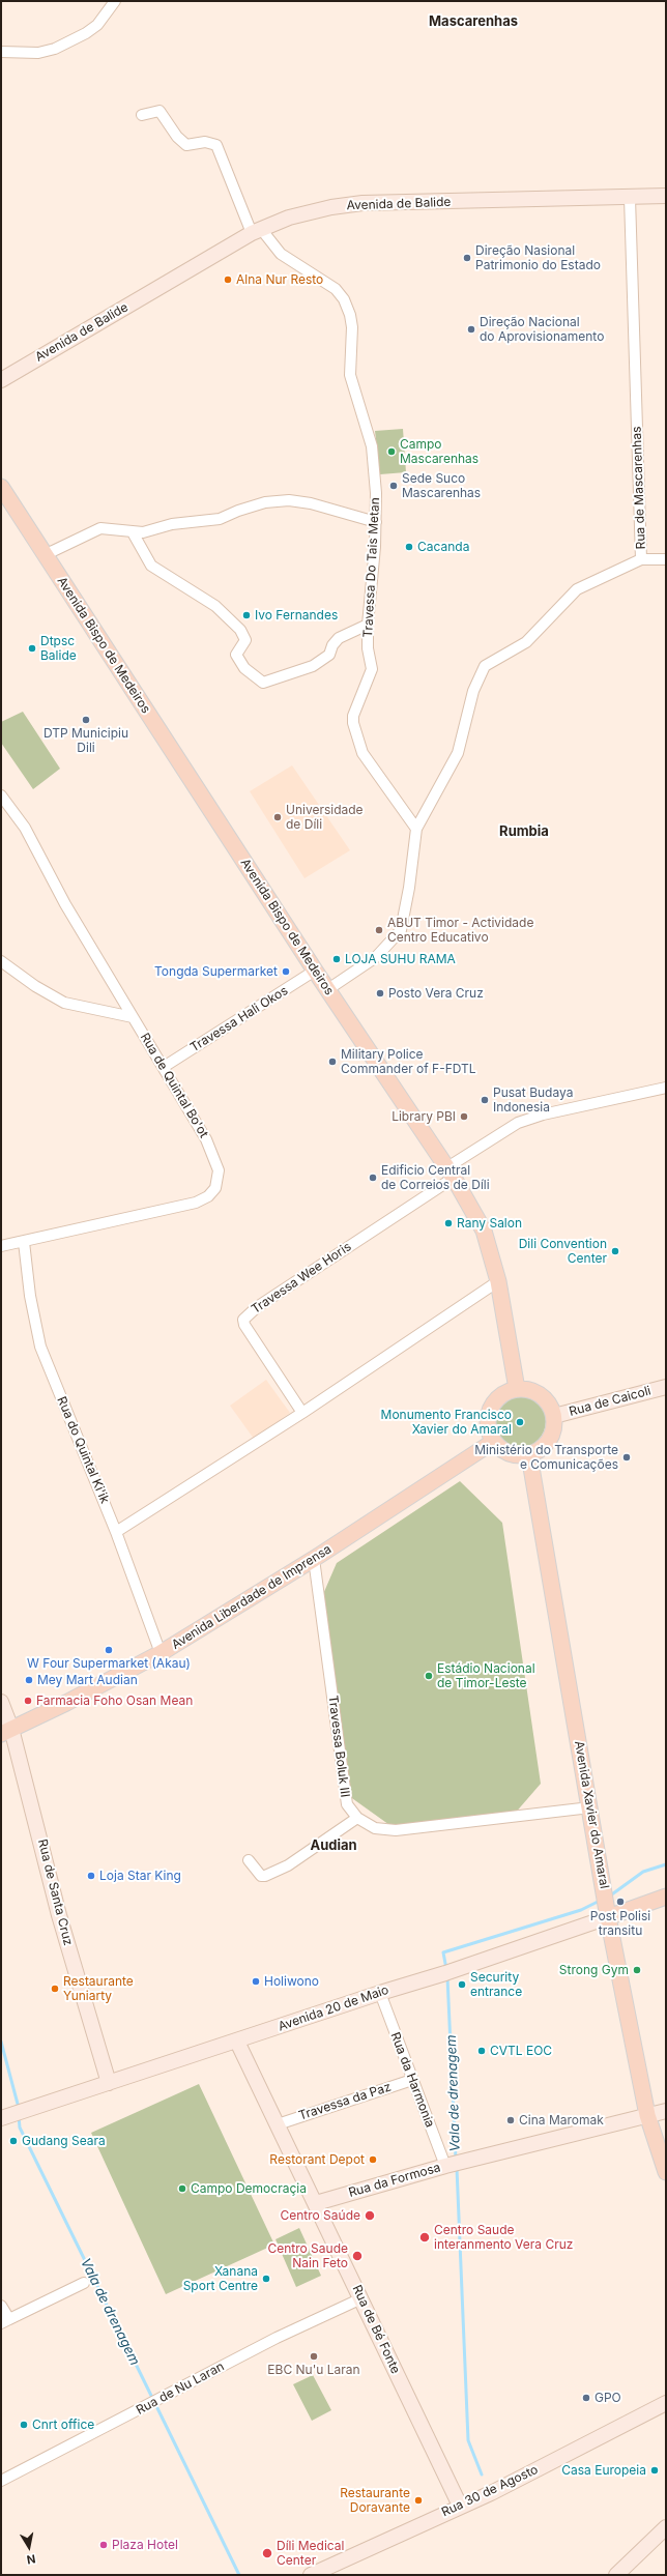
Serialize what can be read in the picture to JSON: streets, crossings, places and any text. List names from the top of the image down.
{
  "streets": {
    "main road": [
      "Avenida Bispo de Medeiros",
      "Avenida Liberdade de Imprensa",
      "Avenida Xavier do Amaral",
      "Avenida 20 de Maio"
    ],
    "street": [
      "Avenida de Balide",
      "Rua de Mascarenhas",
      "Travessa Do Tais Metan",
      "Travessa Hali Okos",
      "Rua de Quintal Bo'ot",
      "Travessa Wee Horis",
      "Rua de Caicoli",
      "Rua do Quintal Ki'ik",
      "Travessa Boluk III",
      "Rua de Santa Cruz",
      "Rua da Harmonia",
      "Travessa da Paz",
      "Rua da Formosa",
      "Rua de Bé Fonte",
      "Rua de Nu Laran",
      "Rua 30 de Agosto"
    ]
  },
  "crossings": [
    ["Avenida de Balide", "Rua de Mascarenhas"],
    ["Avenida de Balide", "Travessa Do Tais Metan"],
    ["Rua de Mascarenhas", "Travessa Do Tais Metan"],
    ["Rua de Mascarenhas", "Avenida Bispo de Medeiros"],
    ["Avenida Bispo de Medeiros", "Travessa Hali Okos"],
    ["Avenida Bispo de Medeiros", "Travessa Wee Horis"],
    ["Avenida Bispo de Medeiros", "Rua de Caicoli"],
    ["Avenida Bispo de Medeiros", "Avenida Liberdade de Imprensa"],
    ["Avenida Bispo de Medeiros", "Avenida Xavier do Amaral"],
    ["Travessa Hali Okos", "Rua de Quintal Bo'ot"],
    ["Rua de Quintal Bo'ot", "Rua do Quintal Ki'ik"],
    ["Rua de Caicoli", "Avenida Liberdade de Imprensa"],
    ["Rua de Caicoli", "Avenida Xavier do Amaral"],
    ["Rua do Quintal Ki'ik", "Avenida Liberdade de Imprensa"],
    ["Avenida Liberdade de Imprensa", "Travessa Boluk III"],
    ["Avenida Liberdade de Imprensa", "Avenida Xavier do Amaral"],
    ["Avenida Liberdade de Imprensa", "Rua de Santa Cruz"],
    ["Travessa Boluk III", "Avenida Xavier do Amaral"],
    ["Avenida Xavier do Amaral", "Avenida 20 de Maio"],
    ["Avenida Xavier do Amaral", "Rua da Formosa"],
    ["Rua de Santa Cruz", "Avenida 20 de Maio"],
    ["Avenida 20 de Maio", "Rua da Harmonia"],
    ["Avenida 20 de Maio", "Rua de Bé Fonte"],
    ["Rua da Harmonia", "Travessa da Paz"],
    ["Rua da Harmonia", "Rua da Formosa"],
    ["Travessa da Paz", "Rua de Bé Fonte"],
    ["Rua da Formosa", "Rua de Bé Fonte"],
    ["Rua de Bé Fonte", "Rua de Nu Laran"],
    ["Rua de Bé Fonte", "Rua 30 de Agosto"]
  ],
  "districts": ["Mascarenhas", "Rumbia", "Audian"],
  "water": ["Vala de drenagem"],
  "places": [
    "Direção Nasional Patrimonio do Estado",
    "Alna Nur Resto",
    "Direção Nacional do Aprovisionamento",
    "Campo Mascarenhas",
    "Sede Suco Mascarenhas",
    "Cacanda",
    "Ivo Fernandes",
    "Dtpsc Balide",
    "DTP Municipiu Dili",
    "Universidade de Díli",
    "ABUT Timor - Actividade Centro Educativo",
    "LOJA SUHU RAMA",
    "Tongda Supermarket",
    "Posto Vera Cruz",
    "Military Police Commander of F-FDTL",
    "Pusat Budaya Indonesia",
    "Library PBI",
    "Edificio Central de Correios de Díli",
    "Rany Salon",
    "Dili Convention Center",
    "Monumento Francisco Xavier do Amaral",
    "Ministério do Transporte e Comunicações",
    "W Four Supermarket (Akau)",
    "Estádio Nacional de Timor-Leste",
    "Mey Mart Audian",
    "Farmacia Foho Osan Mean",
    "Loja Star King",
    "Post Polisi transitu",
    "Strong Gym",
    "Holiwono",
    "Security entrance",
    "Restaurante Yuniarty",
    "CVTL EOC",
    "Cina Maromak",
    "Gudang Seara",
    "Restorant Depot",
    "Campo Democraçia",
    "Centro Saúde",
    "Centro Saude interanmento Vera Cruz",
    "Centro Saude Nain Feto",
    "Xanana Sport Centre",
    "EBC Nu'u Laran",
    "GPO",
    "Cnrt office",
    "Casa Europeia",
    "Restaurante Doravante",
    "Plaza Hotel",
    "Díli Medical Center"
  ],
  "north": "bottom"
}
